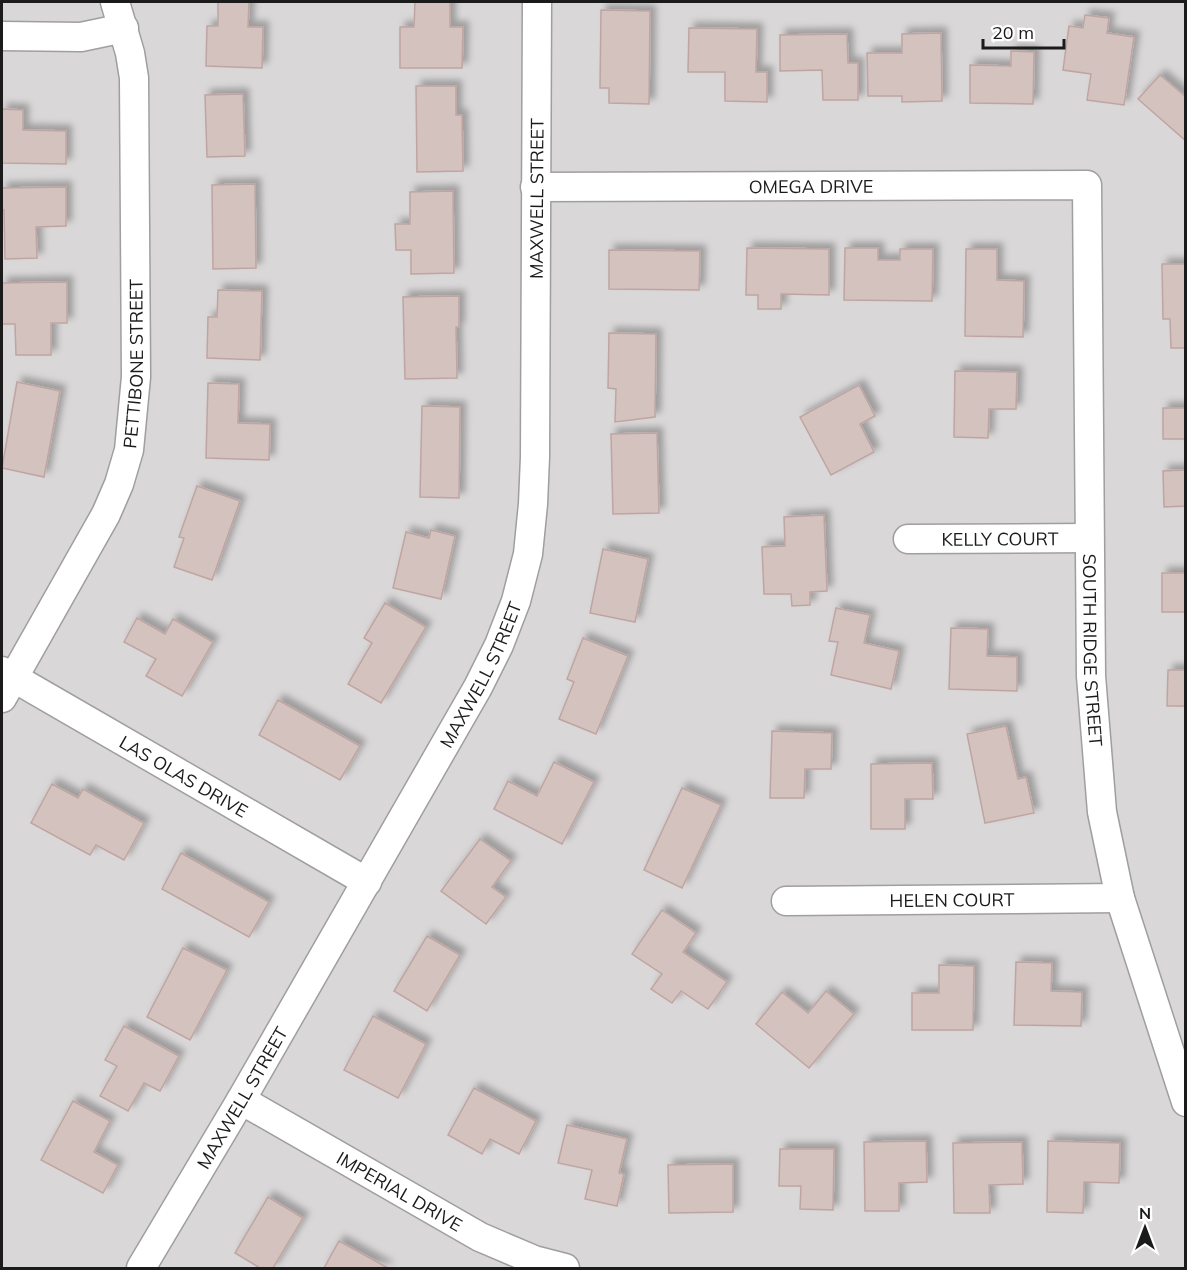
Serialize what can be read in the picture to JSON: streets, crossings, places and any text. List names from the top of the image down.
{
  "streets": {
    "street": [
      "OMEGA DRIVE",
      "MAXWELL STREET",
      "PETTIBONE STREET",
      "KELLY COURT",
      "SOUTH RIDGE STREET",
      "LAS OLAS DRIVE",
      "HELEN COURT",
      "IMPERIAL DRIVE"
    ]
  },
  "crossings": [
    ["OMEGA DRIVE", "MAXWELL STREET"],
    ["OMEGA DRIVE", "SOUTH RIDGE STREET"],
    ["MAXWELL STREET", "LAS OLAS DRIVE"],
    ["MAXWELL STREET", "IMPERIAL DRIVE"],
    ["PETTIBONE STREET", "LAS OLAS DRIVE"],
    ["KELLY COURT", "SOUTH RIDGE STREET"],
    ["SOUTH RIDGE STREET", "HELEN COURT"]
  ],
  "scale_bar": "20 m",
  "north": "top"
}
